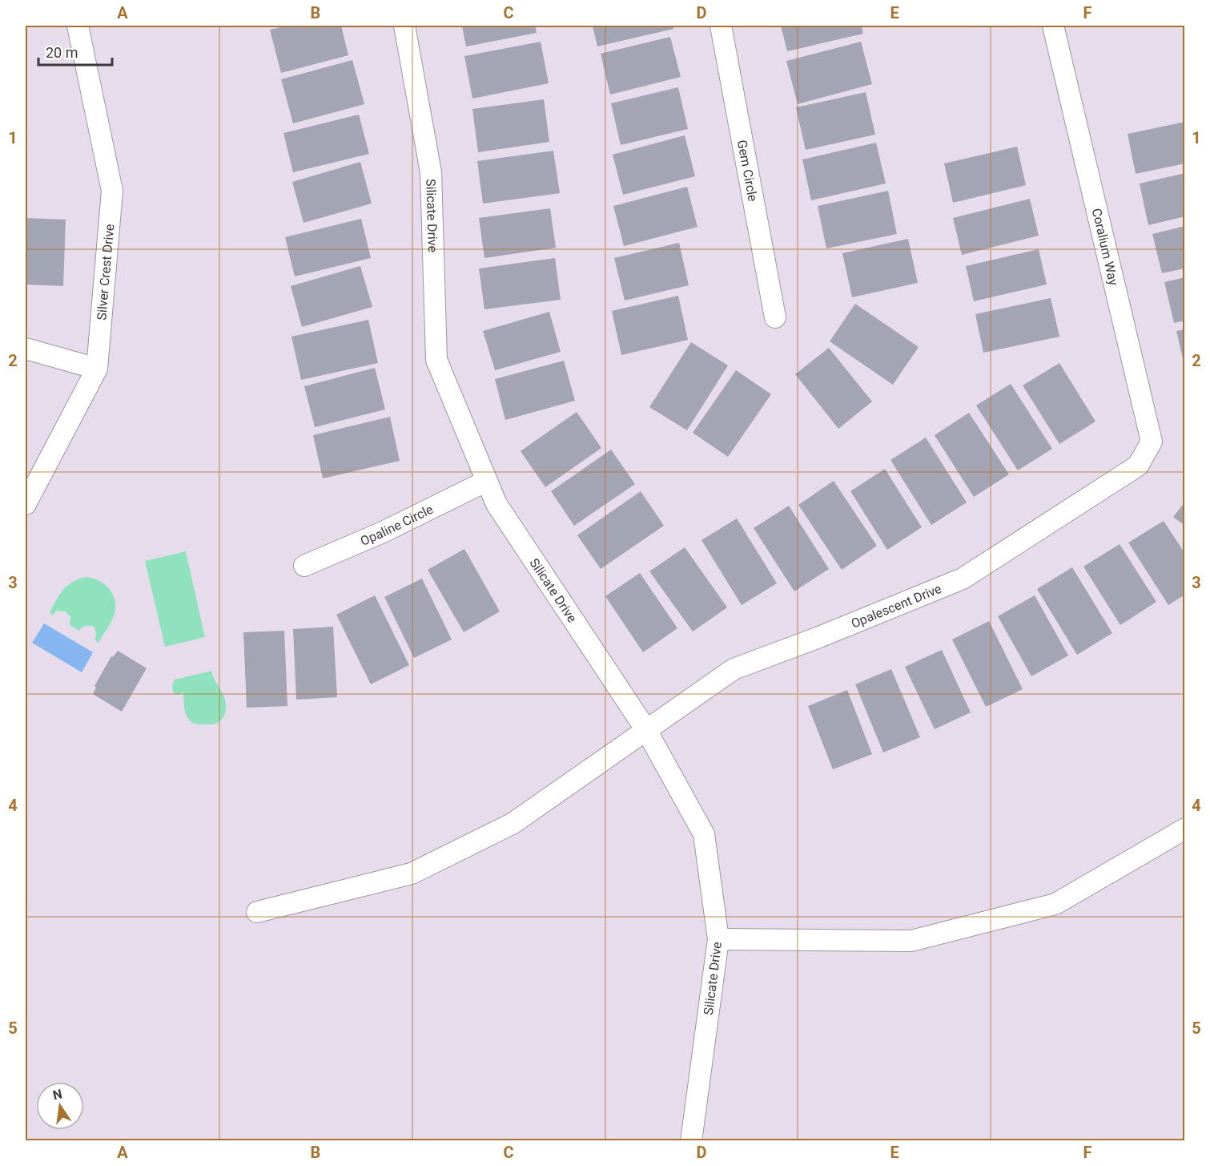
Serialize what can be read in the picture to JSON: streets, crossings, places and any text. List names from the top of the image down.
{
  "streets": {
    "street": [
      "Gem Circle",
      "Silicate Drive",
      "Coralium Way",
      "Silver Crest Drive",
      "Opaline Circle",
      "Opalescent Drive"
    ]
  },
  "crossings": [
    ["Silicate Drive", "Opaline Circle"],
    ["Silicate Drive", "Opalescent Drive"],
    ["Coralium Way", "Opalescent Drive"]
  ],
  "scale_bar": "20 m",
  "north": "top",
  "grid": {
    "columns": [
      "A",
      "B",
      "C",
      "D",
      "E",
      "F"
    ],
    "rows": [
      "1",
      "2",
      "3",
      "4",
      "5"
    ]
  }
}
